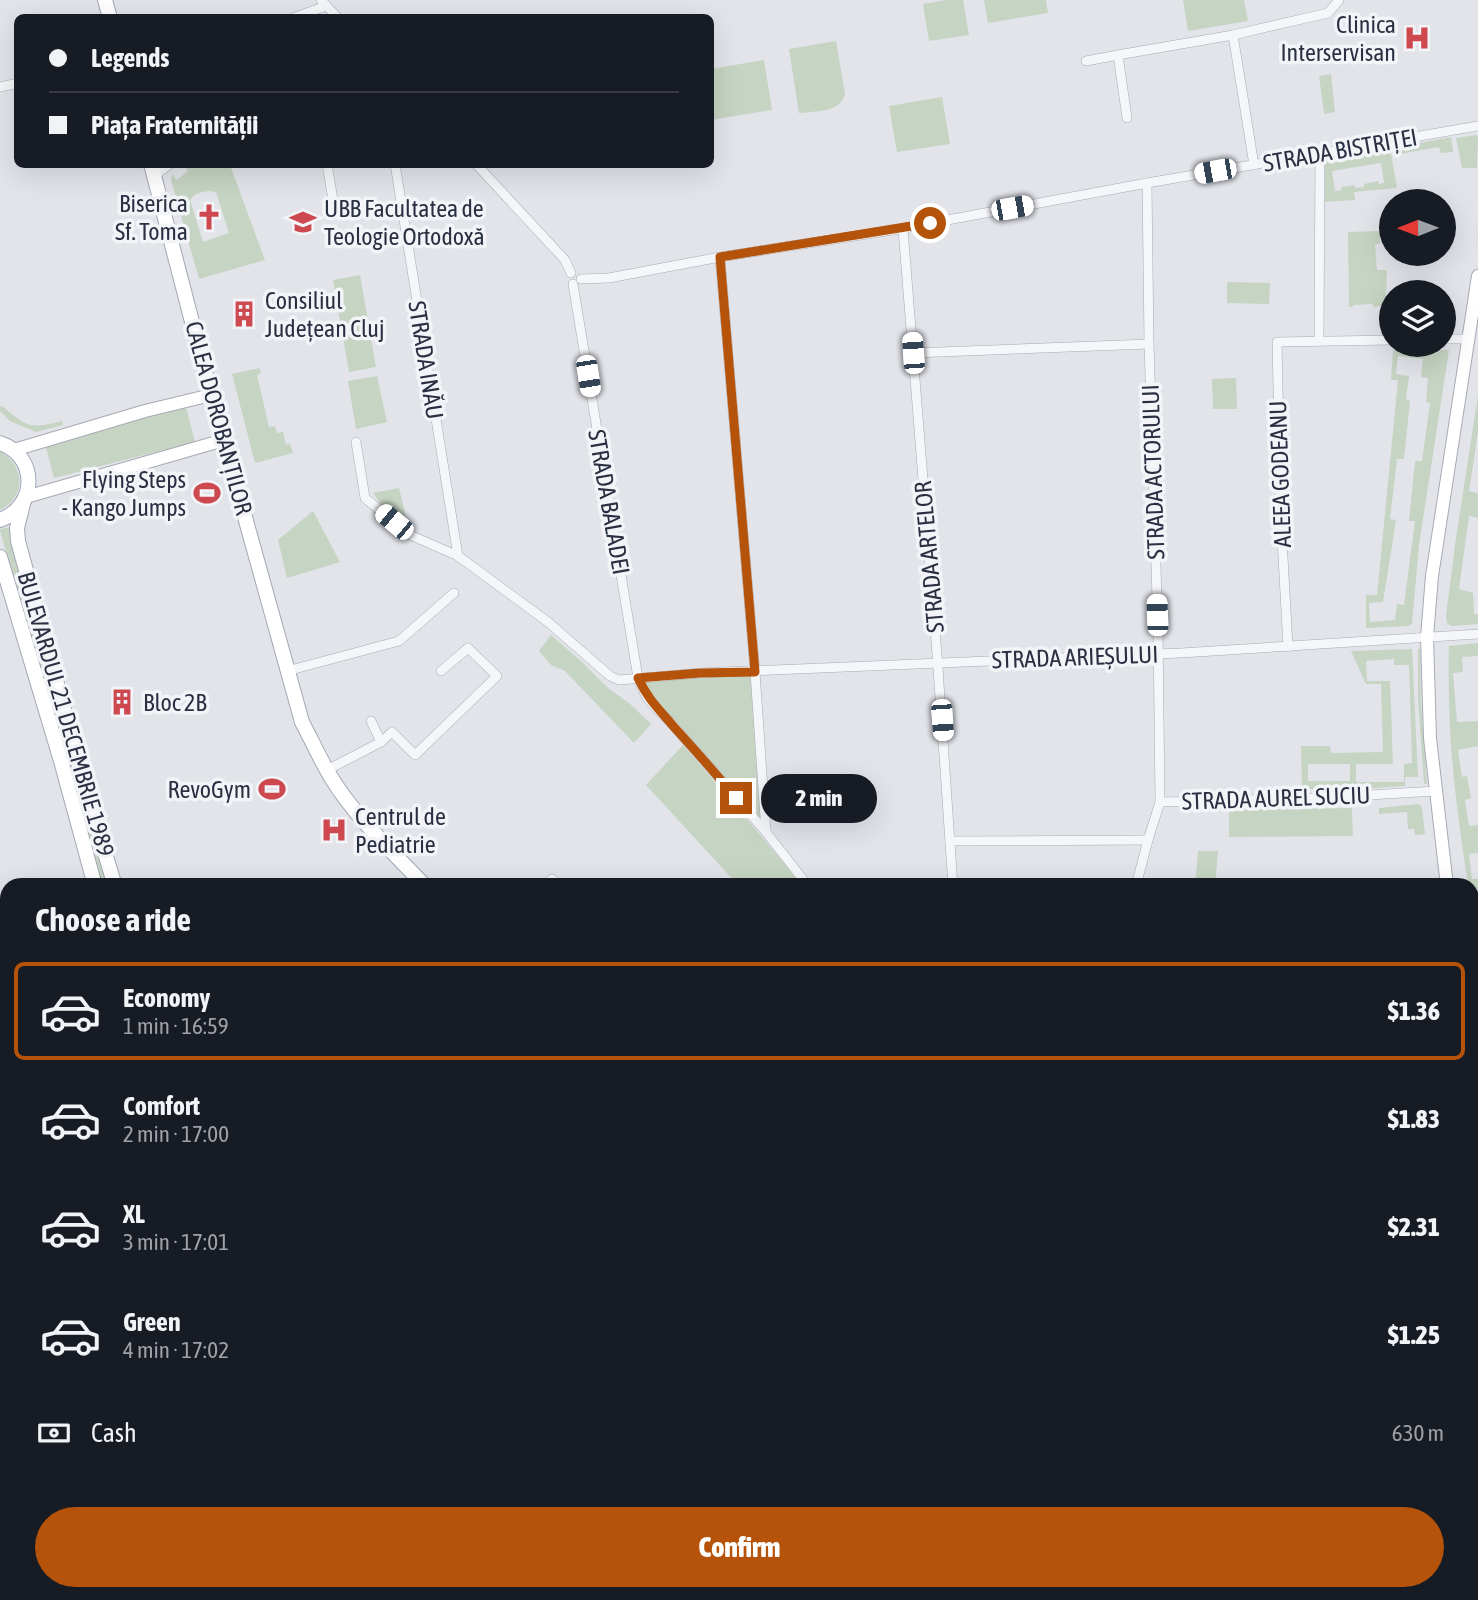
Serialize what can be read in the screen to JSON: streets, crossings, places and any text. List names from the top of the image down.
{
  "streets": {
    "main road": ["CALEA DOROBANȚILOR", "BULEVARDUL 21 DECEMBRIE 1989"],
    "street": [
      "STRADA BISTRIȚEI",
      "STRADA INĂU",
      "STRADA ACTORULUI",
      "ALEEA GODEANU",
      "STRADA BALADEI",
      "STRADA ARTELOR",
      "STRADA ARIEȘULUI",
      "STRADA AUREL SUCIU"
    ]
  },
  "crossings": [
    ["STRADA BISTRIȚEI", "STRADA ACTORULUI"],
    ["STRADA BISTRIȚEI", "STRADA BALADEI"],
    ["STRADA BISTRIȚEI", "STRADA ARTELOR"],
    ["STRADA INĂU", "STRADA ARIEȘULUI"],
    ["STRADA ACTORULUI", "STRADA ARIEȘULUI"],
    ["STRADA ACTORULUI", "STRADA AUREL SUCIU"],
    ["ALEEA GODEANU", "STRADA ARIEȘULUI"],
    ["STRADA BALADEI", "STRADA ARIEȘULUI"],
    ["STRADA ARTELOR", "STRADA ARIEȘULUI"]
  ],
  "places": {
    "hospital": ["Clinica Interservisan", "Centrul de Pediatrie"],
    "church": ["Biserica Sf. Toma"],
    "school or university": ["UBB Facultatea de Teologie Ortodoxă"],
    "building": ["Consiliul Județean Cluj", "Bloc 2B"],
    "sports": ["Flying Steps - Kango Jumps", "RevoGym"]
  },
  "north": "left",
  "page": {
    "banner": ["Legends", "Piața Fraternității"],
    "bubble": "2 min",
    "heading": "Choose a ride",
    "list": [
      {
        "name": "Economy",
        "note": "1 min · 16:59",
        "value": "$1.36"
      },
      {
        "name": "Comfort",
        "note": "2 min · 17:00",
        "value": "$1.83"
      },
      {
        "name": "XL",
        "note": "3 min · 17:01",
        "value": "$2.31"
      },
      {
        "name": "Green",
        "note": "4 min · 17:02",
        "value": "$1.25"
      }
    ],
    "pay": ["Cash", "630 m"],
    "buttons": "Confirm"
  }
}
